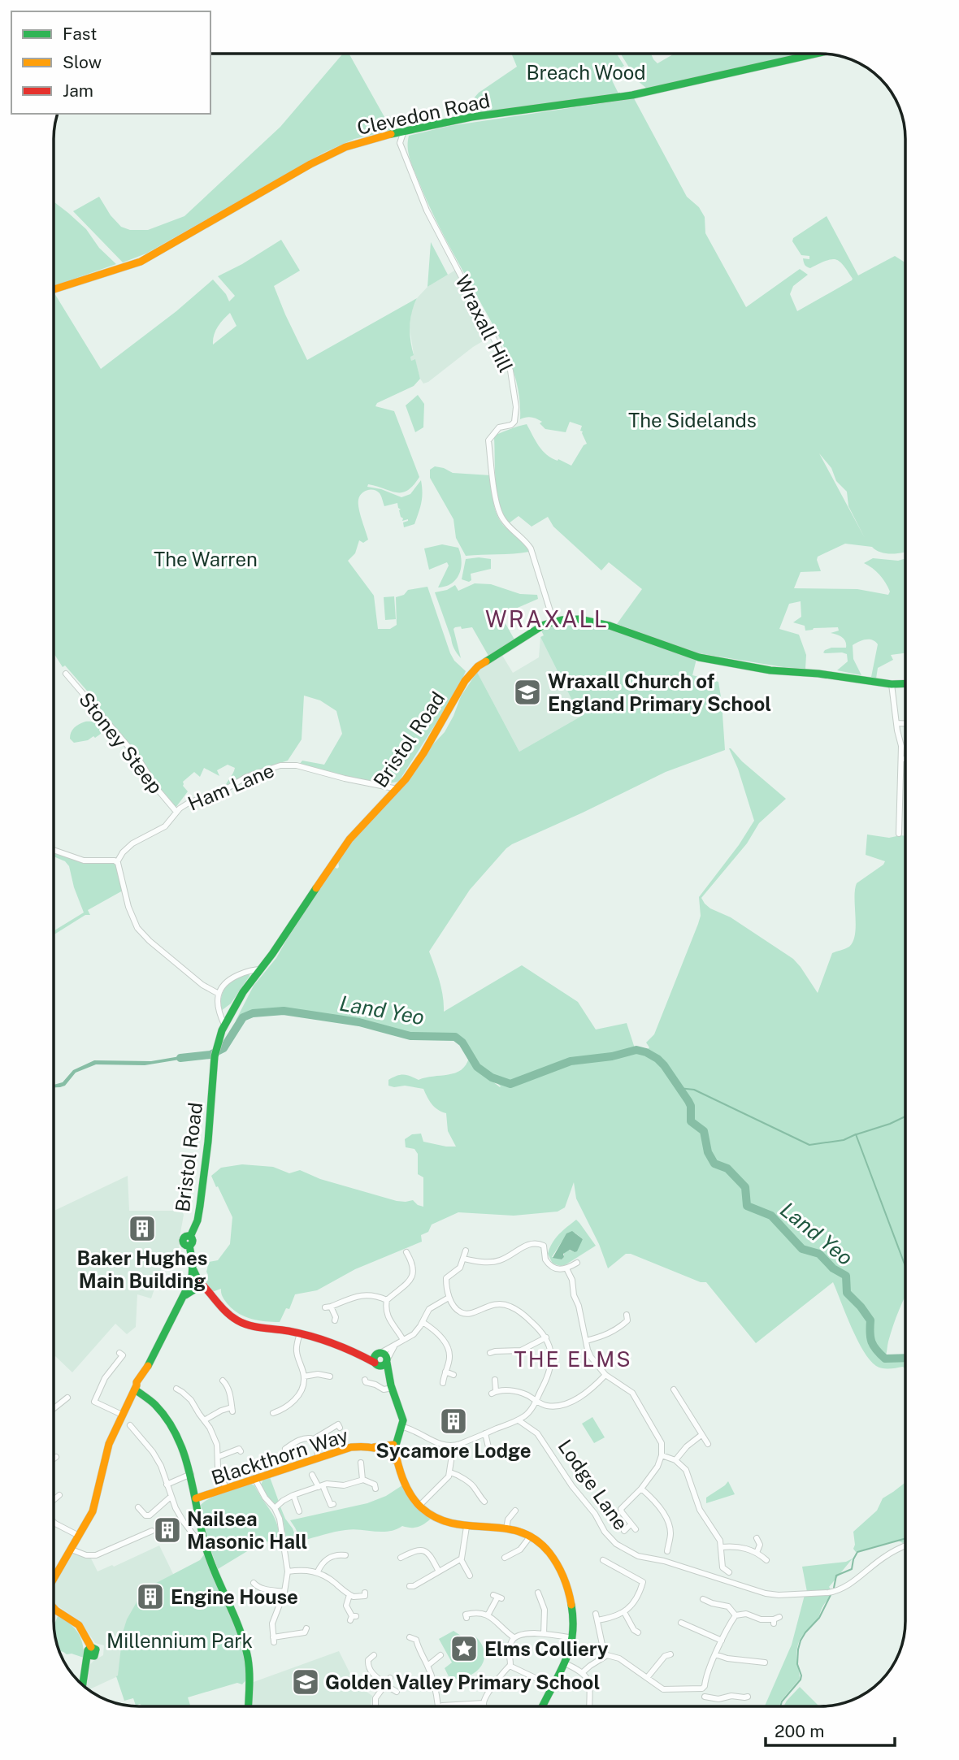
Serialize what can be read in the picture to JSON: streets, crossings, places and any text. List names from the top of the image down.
{
  "streets": {
    "main road": ["Clevedon Road", "Bristol Road", "Blackthorn Way"],
    "street": [
      "Wraxall Hill",
      "Stoney Steep",
      "Ham Lane",
      "Lodge Lane"
    ]
  },
  "crossings": [
    ["Wraxall Hill", "Bristol Road"],
    ["Bristol Road", "Ham Lane"],
    ["Stoney Steep", "Ham Lane"]
  ],
  "districts": ["WRAXALL", "THE ELMS"],
  "water": ["Land Yeo"],
  "parks": [
    "Breach Wood",
    "The Sidelands",
    "The Warren",
    "Millennium Park"
  ],
  "places": {
    "school or university": ["Wraxall Church of England Primary School", "Golden Valley Primary School"],
    "building": [
      "Baker Hughes Main Building",
      "Sycamore Lodge",
      "Nailsea Masonic Hall",
      "Engine House"
    ],
    "place": ["Elms Colliery"]
  },
  "legend": ["Fast", "Slow", "Jam"],
  "scale_bar": "200 m"
}
